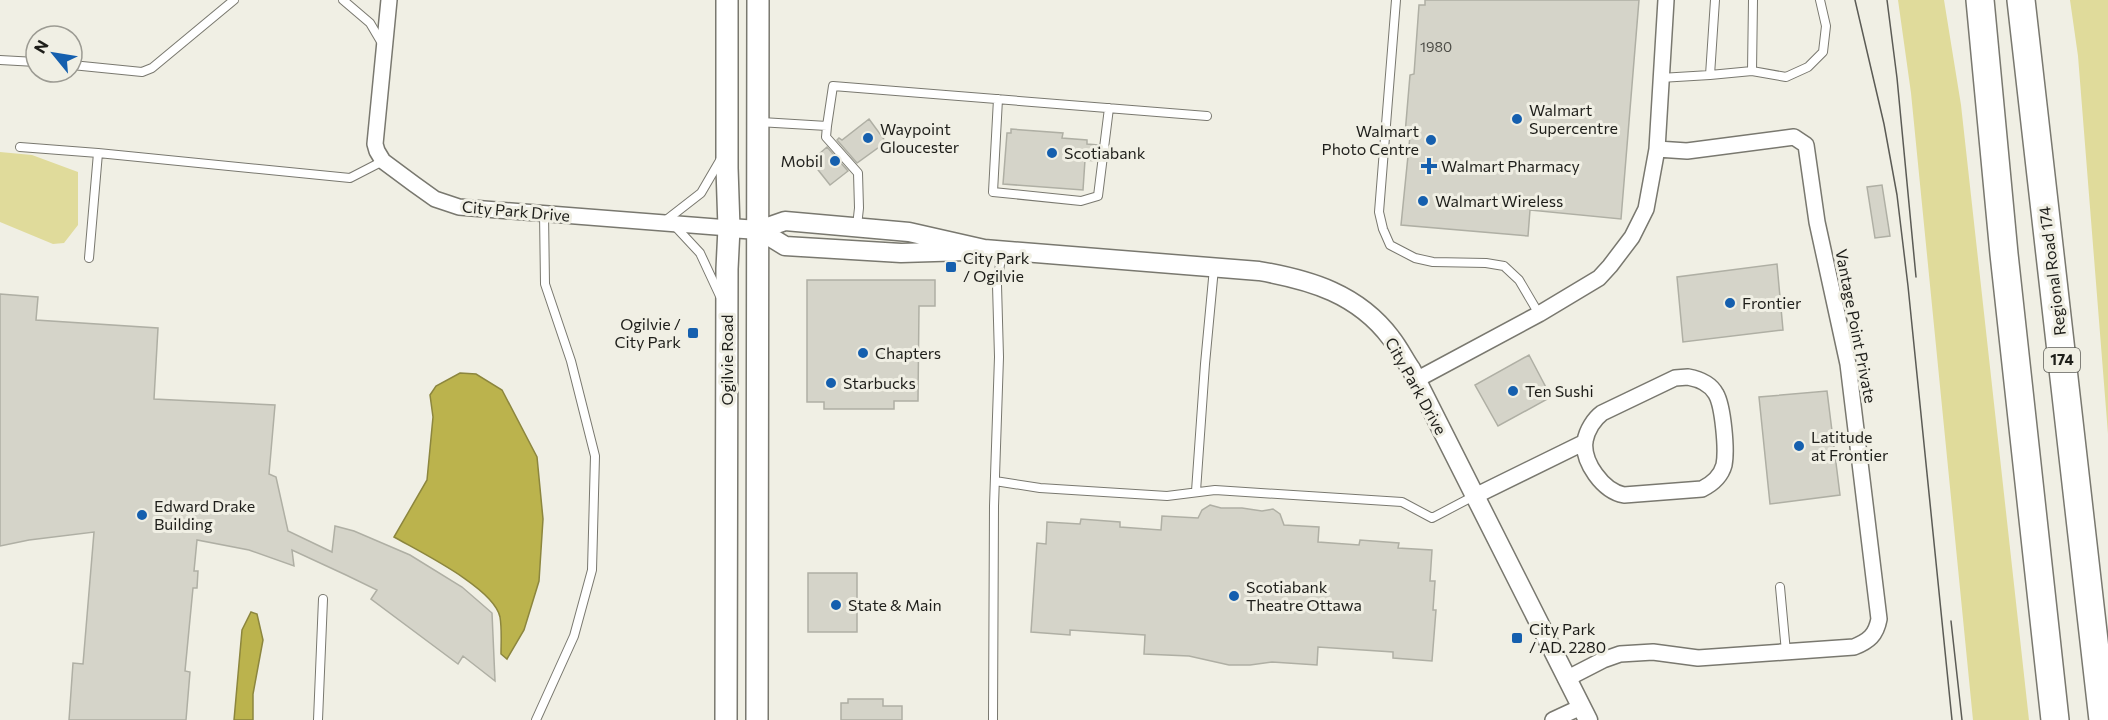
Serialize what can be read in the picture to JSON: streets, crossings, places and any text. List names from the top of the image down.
{
  "streets": {
    "highway": ["Regional Road 174", "174"],
    "main road": ["Ogilvie Road"],
    "street": ["City Park Drive", "Vantage Point Private"]
  },
  "crossings": [
    ["City Park Drive", "Vantage Point Private"],
    ["City Park Drive", "Ogilvie Road"]
  ],
  "places": {
    "other": [
      "Walmart Supercentre",
      "Waypoint Gloucester",
      "Walmart Photo Centre",
      "Scotiabank",
      "Mobil",
      "Walmart Wireless",
      "Frontier",
      "Chapters",
      "Starbucks",
      "Ten Sushi",
      "Latitude at Frontier",
      "Edward Drake Building",
      "Scotiabank Theatre Ottawa",
      "State & Main"
    ],
    "health": ["Walmart Pharmacy"],
    "transit": ["City Park / Ogilvie", "Ogilvie / City Park", "City Park / AD. 2280"]
  },
  "house_numbers": ["1980"],
  "north": "top left"
}
